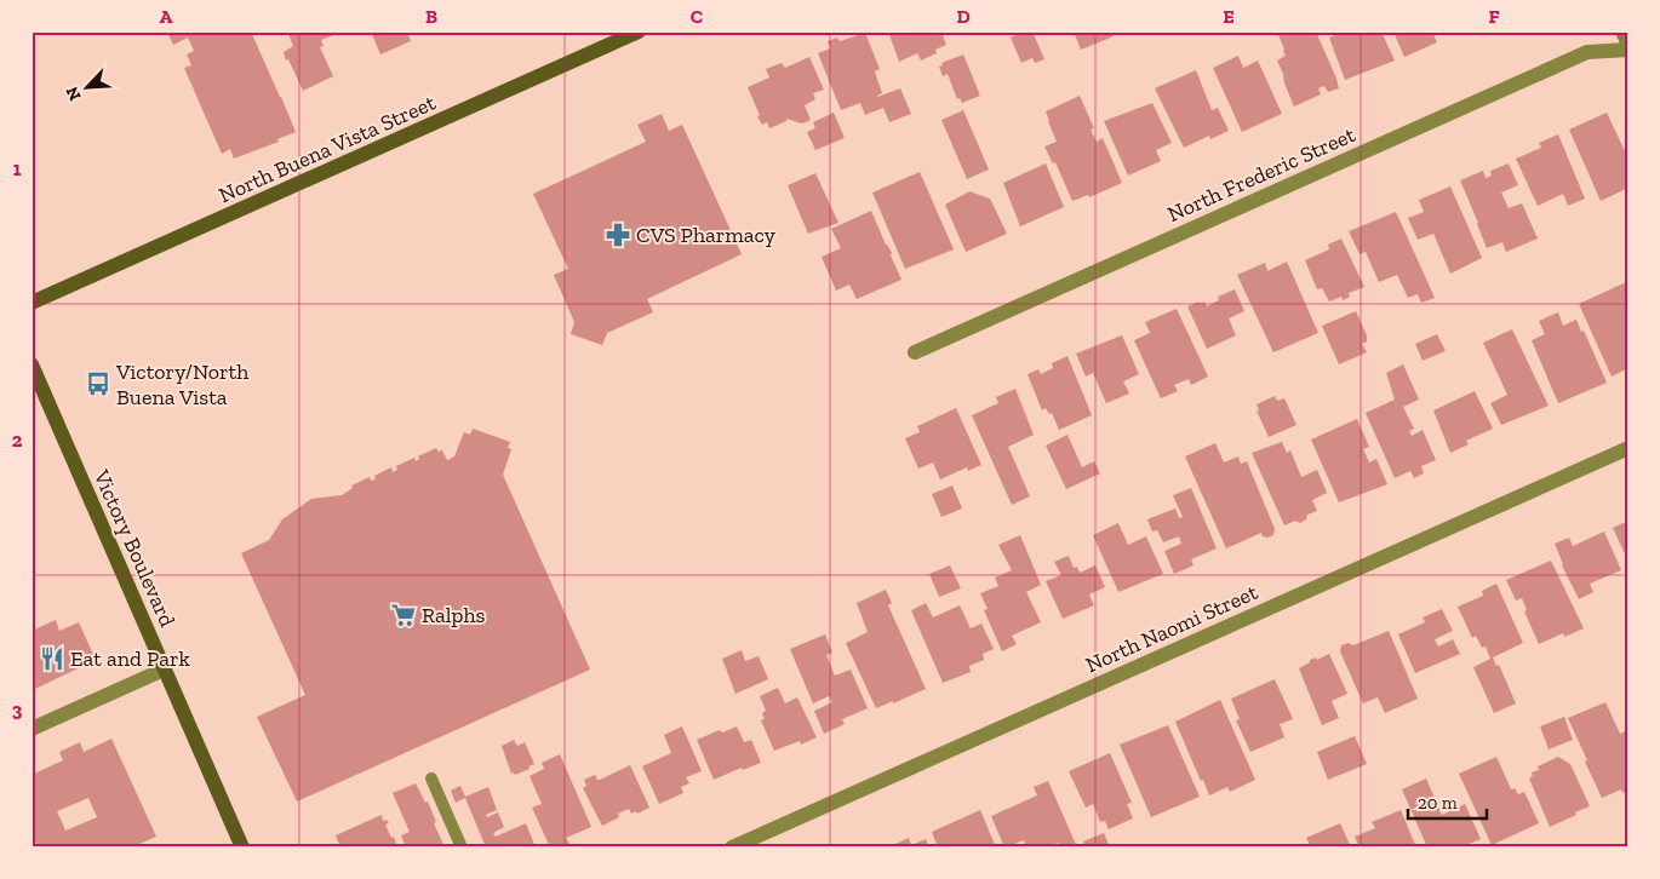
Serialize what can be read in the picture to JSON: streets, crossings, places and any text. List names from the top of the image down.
{
  "streets": {
    "main road": ["North Buena Vista Street", "Victory Boulevard"],
    "street": ["North Frederic Street", "North Naomi Street"]
  },
  "places": {
    "pharmacy": ["CVS Pharmacy"],
    "bus stop": ["Victory/North Buena Vista"],
    "supermarket": ["Ralphs"],
    "restaurant": ["Eat and Park"]
  },
  "scale_bar": "20 m",
  "north": "bottom left",
  "grid": {
    "columns": [
      "A",
      "B",
      "C",
      "D",
      "E",
      "F"
    ],
    "rows": ["1", "2", "3"]
  }
}
